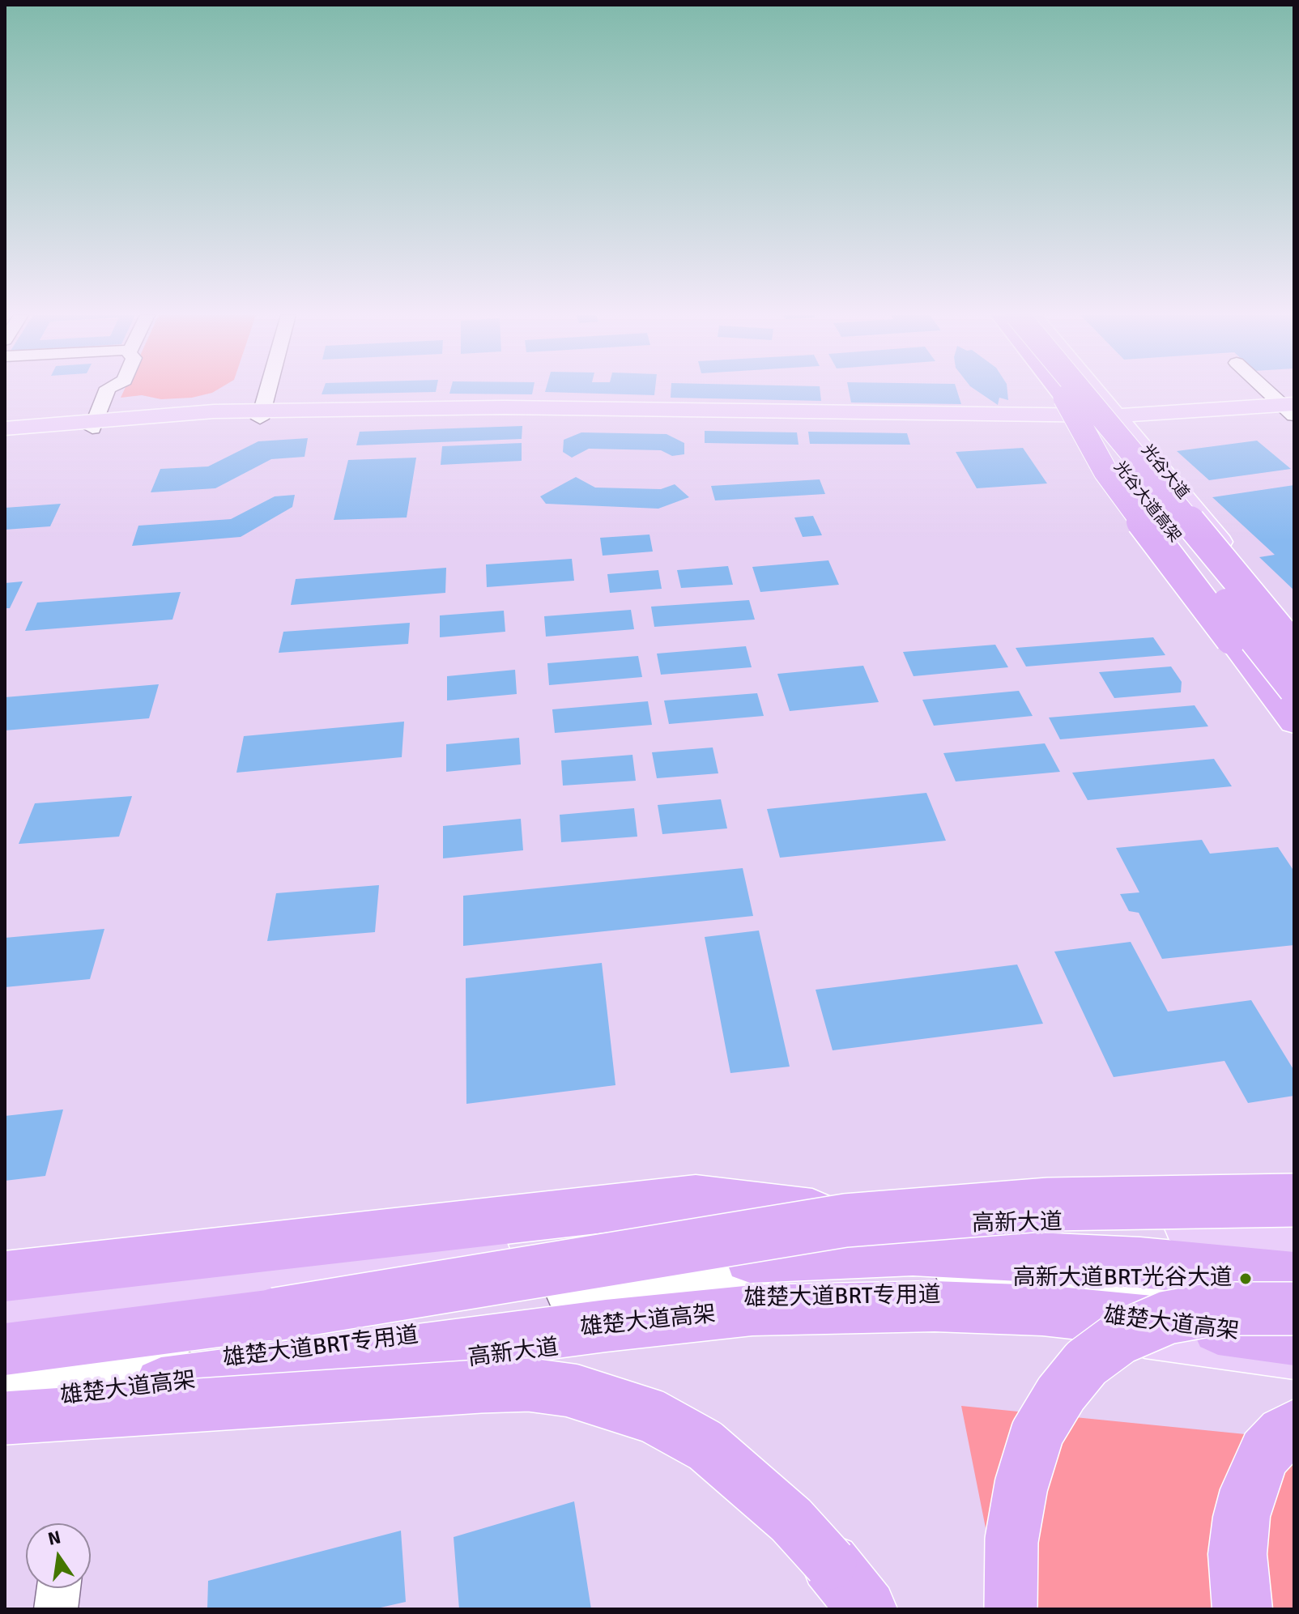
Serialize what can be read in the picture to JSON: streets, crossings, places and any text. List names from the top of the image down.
{
  "streets": {
    "highway": ["光谷大道高架", "雄楚大道高架"],
    "main road": ["光谷大道", "高新大道"],
    "street": ["雄楚大道BRT专用道"]
  },
  "crossings": [
    ["光谷大道", "光谷大道高架"]
  ],
  "places": ["高新大道BRT光谷大道"],
  "north": "top"
}
